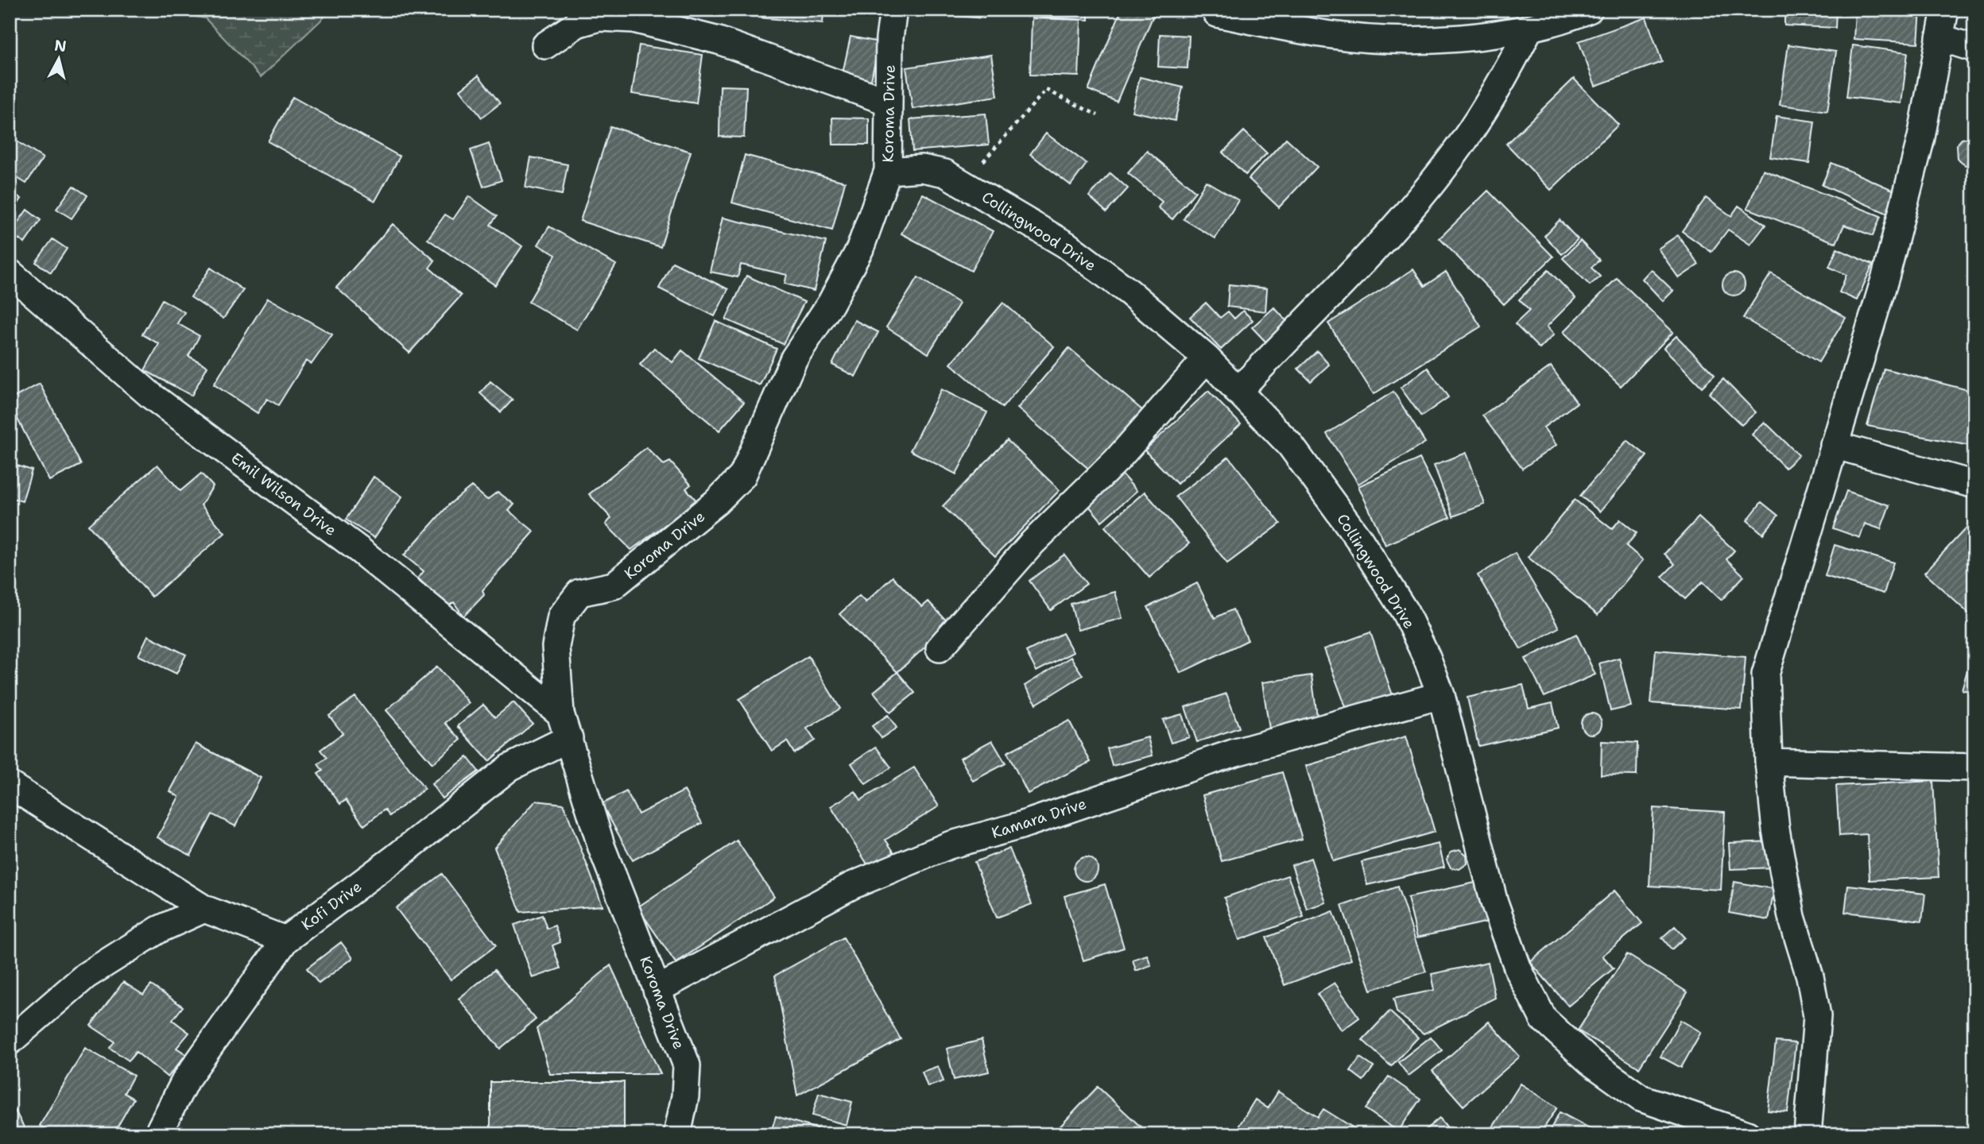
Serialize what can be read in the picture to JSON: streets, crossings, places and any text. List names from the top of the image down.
{
  "streets": {
    "street": [
      "Koroma Drive",
      "Collingwood Drive",
      "Emil Wilson Drive",
      "Kamara Drive",
      "Kofi Drive"
    ]
  },
  "crossings": [
    ["Koroma Drive", "Collingwood Drive"],
    ["Koroma Drive", "Emil Wilson Drive"],
    ["Koroma Drive", "Kamara Drive"],
    ["Koroma Drive", "Kofi Drive"],
    ["Collingwood Drive", "Kamara Drive"]
  ],
  "north": "top"
}
